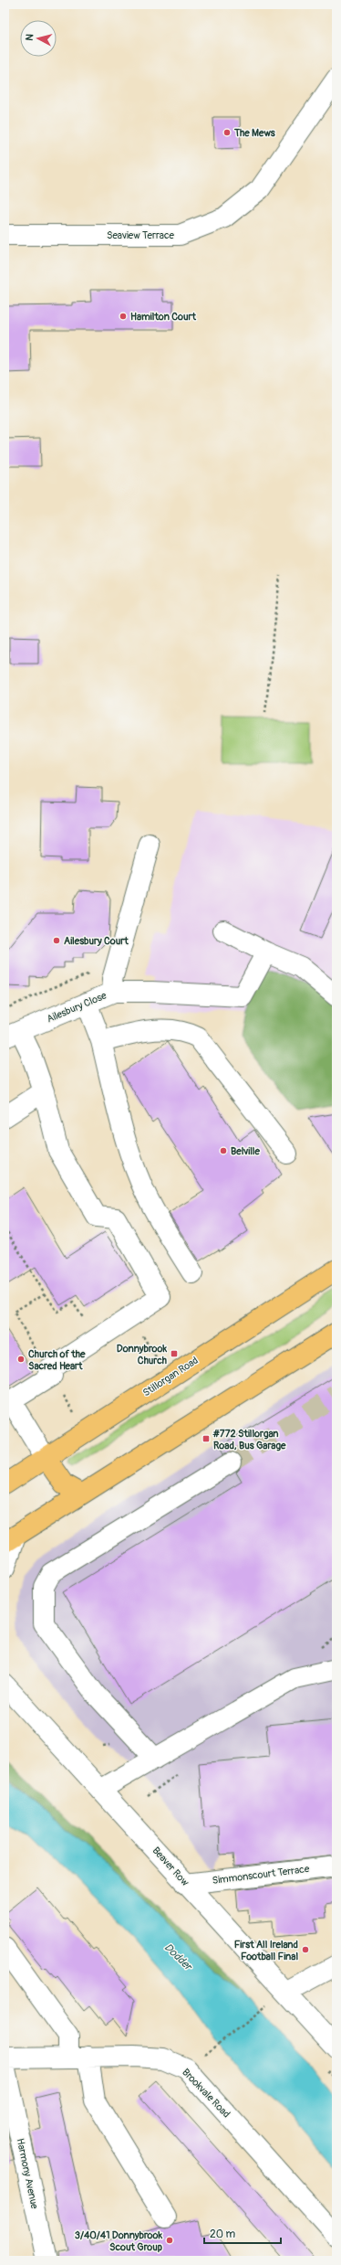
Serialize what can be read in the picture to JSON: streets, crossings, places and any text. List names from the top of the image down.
{
  "streets": {
    "main road": ["Stillorgan Road"],
    "street": [
      "Seaview Terrace",
      "Ailesbury Close",
      "Beaver Row",
      "Simmonscourt Terrace",
      "Brookvale Road",
      "Harmony Avenue"
    ]
  },
  "crossings": [
    ["Beaver Row", "Simmonscourt Terrace"]
  ],
  "water": ["Dodder"],
  "places": {
    "other": [
      "The Mews",
      "Hamilton Court",
      "Ailesbury Court",
      "Belville",
      "Church of the Sacred Heart",
      "First All Ireland Football Final",
      "3/40/41 Donnybrook Scout Group"
    ],
    "transit": ["Donnybrook Church", "#772 Stillorgan Road, Bus Garage"]
  },
  "scale_bar": "20 m",
  "north": "left"
}
